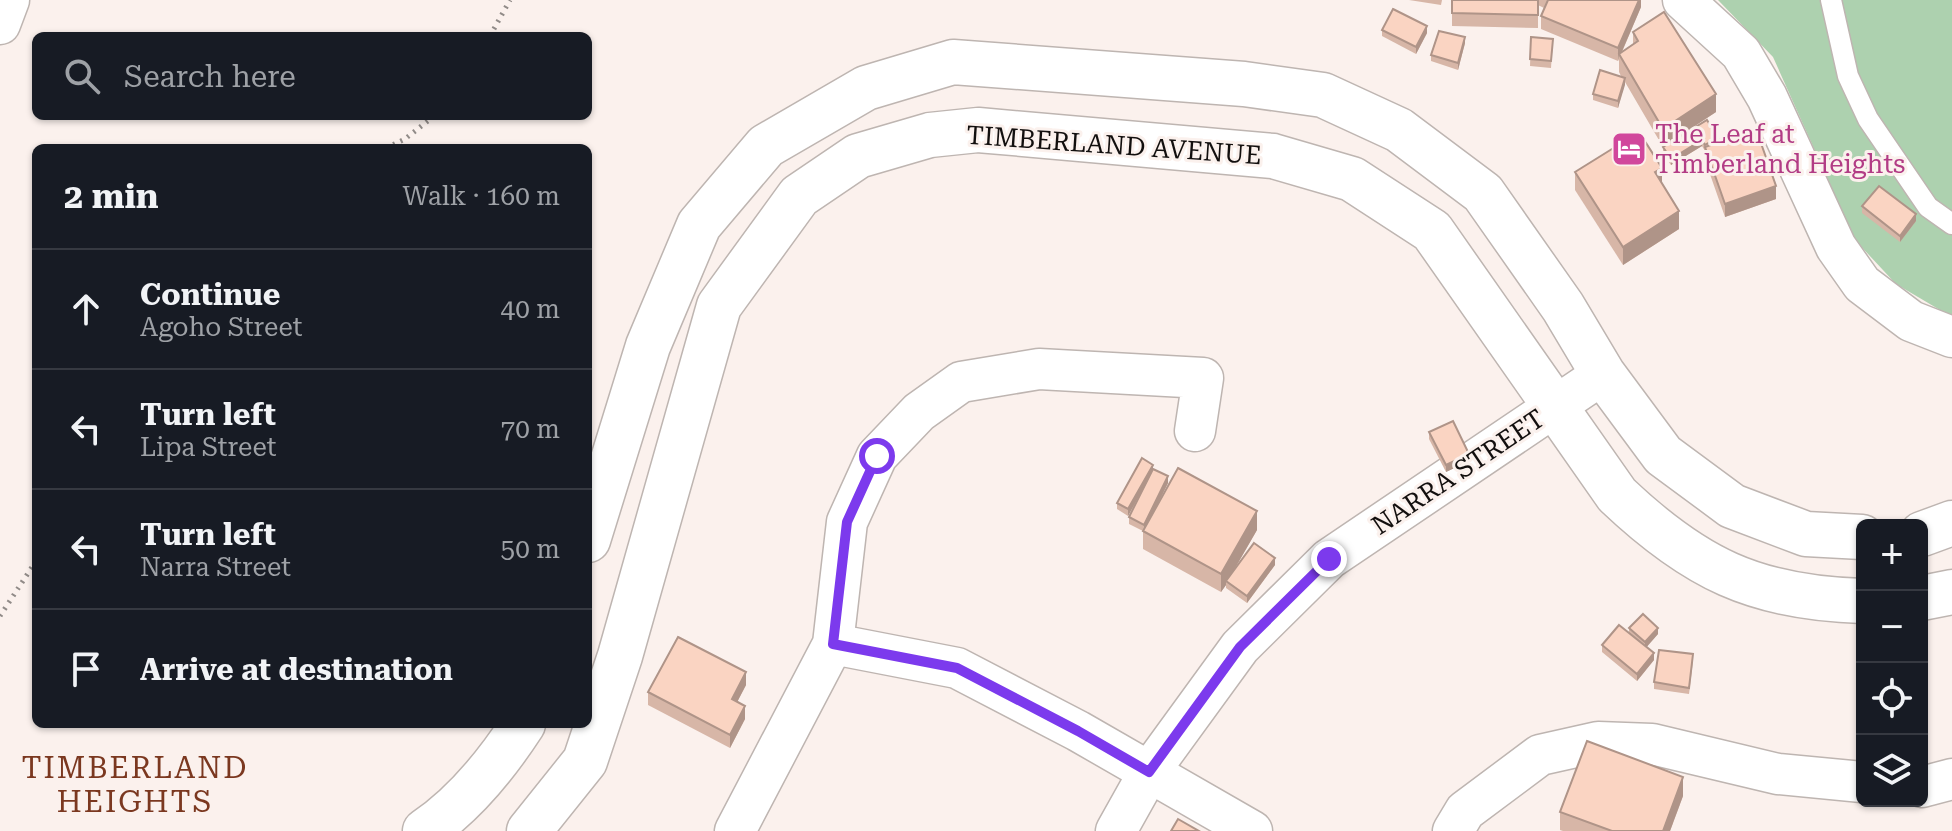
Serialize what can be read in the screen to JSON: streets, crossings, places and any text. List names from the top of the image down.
{
  "streets": {
    "street": ["TIMBERLAND AVENUE", "NARRA STREET"]
  },
  "crossings": [
    ["TIMBERLAND AVENUE", "NARRA STREET"]
  ],
  "districts": ["TIMBERLAND HEIGHTS"],
  "places": {
    "hotel": ["The Leaf at Timberland Heights"]
  },
  "page": {
    "search": "Search here",
    "heading": ["2 min", "Walk · 160 m"],
    "list": [
      ["Continue", "Agoho Street", "40 m"],
      ["Turn left", "Lipa Street", "70 m"],
      ["Turn left", "Narra Street", "50 m"],
      "Arrive at destination"
    ],
    "map_buttons": ["+", "−"]
  }
}
